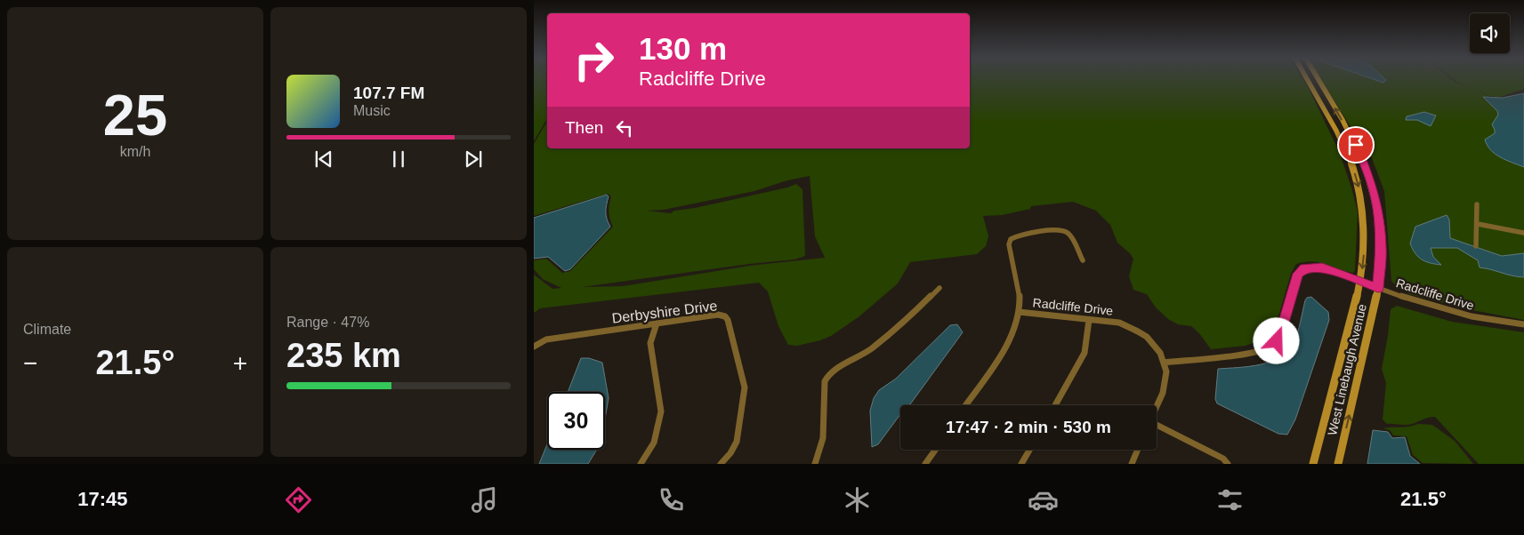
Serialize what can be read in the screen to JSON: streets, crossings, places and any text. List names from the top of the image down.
{
  "streets": {
    "main road": ["West Linebaugh Avenue"],
    "street": ["Radcliffe Drive", "Derbyshire Drive"]
  },
  "crossings": [
    ["Radcliffe Drive", "West Linebaugh Avenue"]
  ],
  "page": {
    "tile": [
      ["25", "km/h"],
      "Climate",
      ["Range · 47%", "235 km"]
    ],
    "turn": ["130 m", "Radcliffe Drive"],
    "song": ["107.7 FM", "Music"],
    "then": "Then",
    "heat": ["−", "21.5°", "+"],
    "limit": "30",
    "trip": "17:47 · 2 min · 530 m",
    "tabs": ["17:45", "21.5°"]
  }
}
